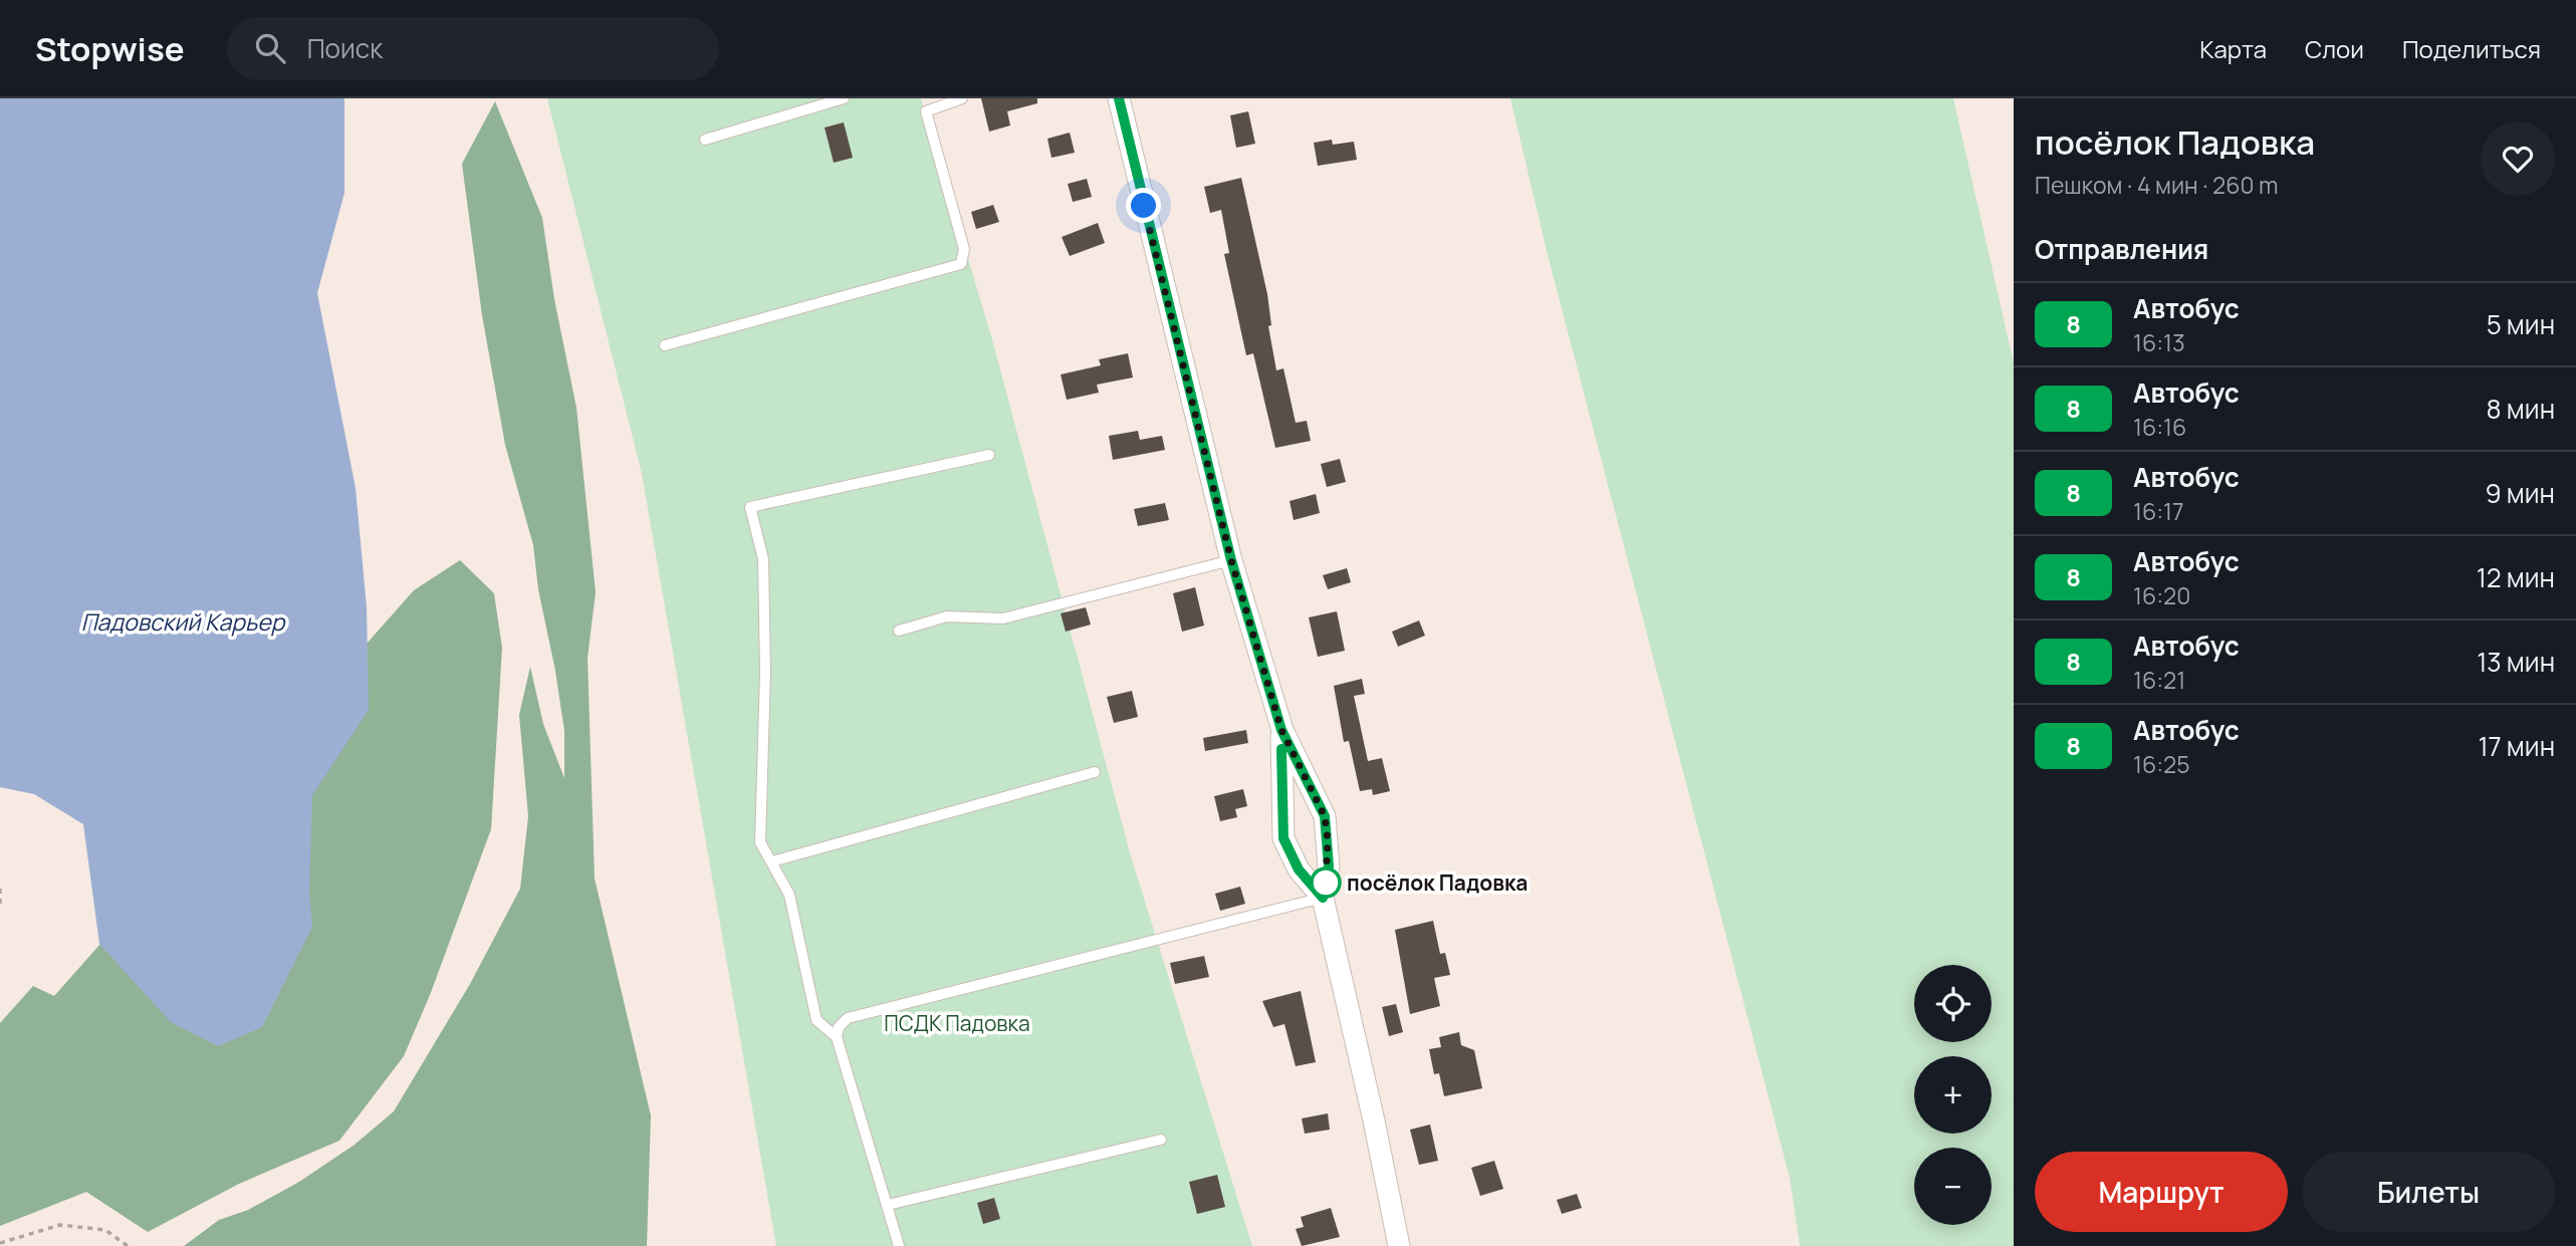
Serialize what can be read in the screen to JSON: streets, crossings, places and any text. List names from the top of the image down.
{
  "water": ["Падовский Карьер"],
  "parks": ["ПСДК Падовка"],
  "places": ["посёлок Падовка"],
  "lines": ["bus line 8"],
  "page": {
    "header": "Stopwise",
    "search": "Поиск",
    "nav": ["Карта", "Слои", "Поделиться"],
    "heading": [
      ["посёлок Падовка", "Пешком · 4 мин · 260 m"],
      "Отправления"
    ],
    "list": [
      {
        "mark": "8",
        "name": "Автобус",
        "note": "16:13",
        "value": "5 мин"
      },
      {
        "mark": "8",
        "name": "Автобус",
        "note": "16:16",
        "value": "8 мин"
      },
      {
        "mark": "8",
        "name": "Автобус",
        "note": "16:17",
        "value": "9 мин"
      },
      {
        "mark": "8",
        "name": "Автобус",
        "note": "16:20",
        "value": "12 мин"
      },
      {
        "mark": "8",
        "name": "Автобус",
        "note": "16:21",
        "value": "13 мин"
      },
      {
        "mark": "8",
        "name": "Автобус",
        "note": "16:25",
        "value": "17 мин"
      }
    ],
    "map_buttons": ["+", "−"],
    "buttons": ["Маршрут", "Билеты"]
  }
}
